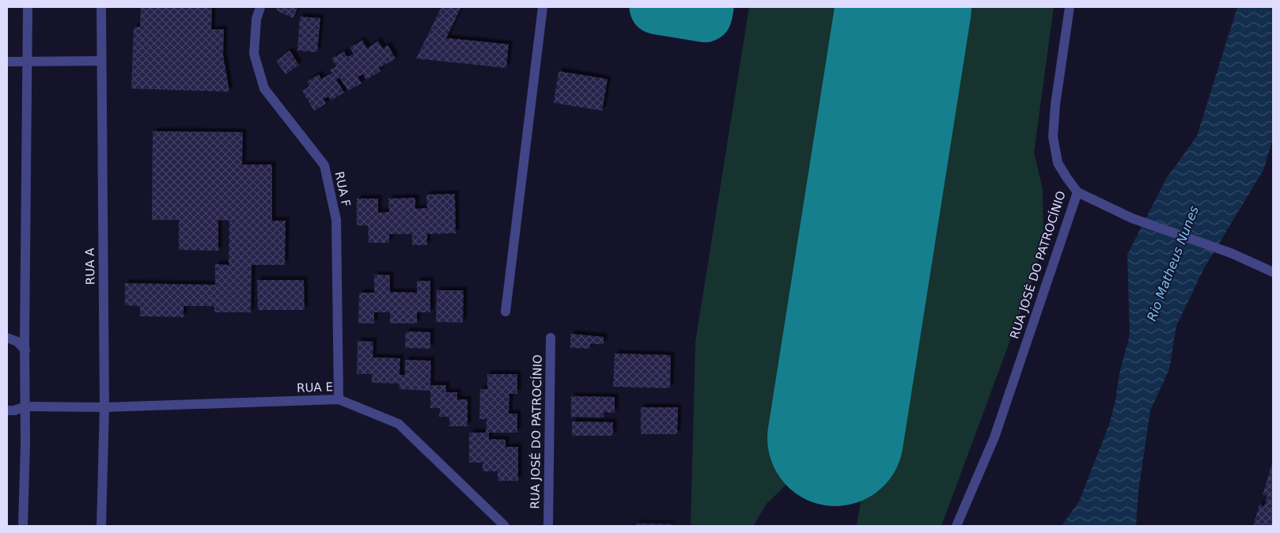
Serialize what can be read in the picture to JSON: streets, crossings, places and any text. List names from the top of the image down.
{
  "streets": {
    "street": [
      "RUA F",
      "RUA JOSÉ DO PATROCÍNIO",
      "RUA A",
      "RUA E"
    ]
  },
  "crossings": [
    ["RUA F", "RUA E"],
    ["RUA A", "RUA E"]
  ],
  "water": ["Rio Matheus Nunes"]
}
